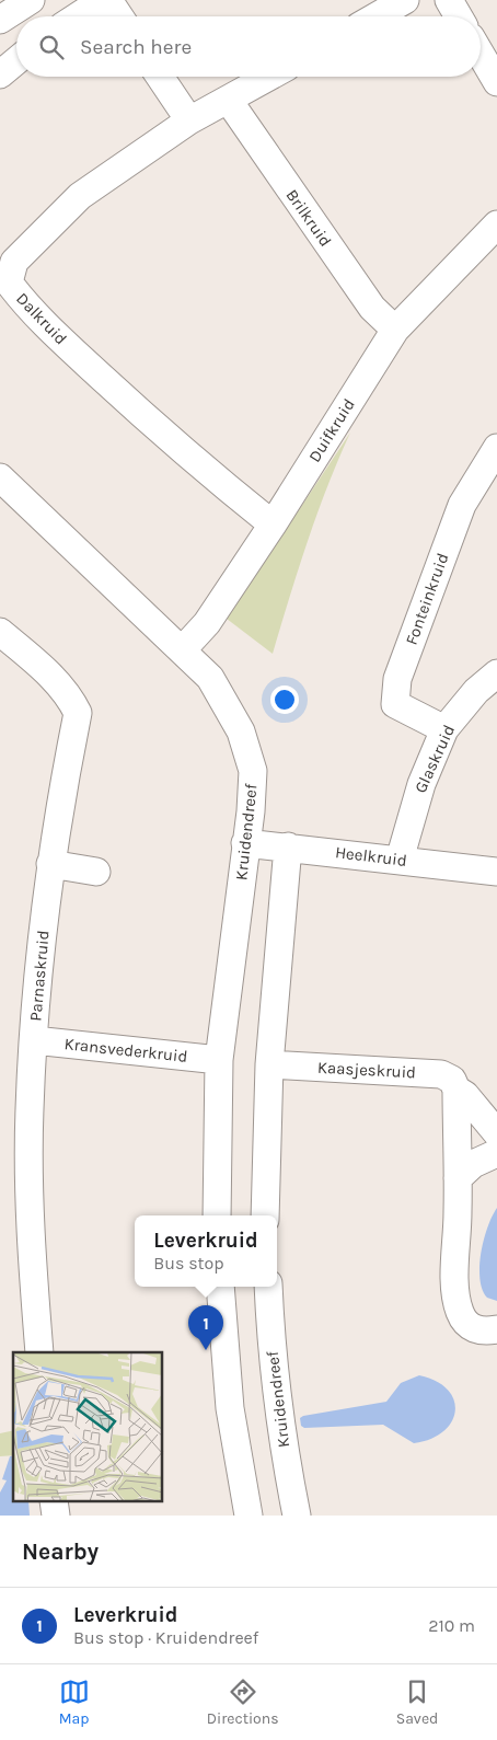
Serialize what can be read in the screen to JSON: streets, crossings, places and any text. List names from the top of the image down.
{
  "streets": {
    "street": [
      "Brilkruid",
      "Dalkruid",
      "Duifkruid",
      "Fonteinkruid",
      "Glaskruid",
      "Kruidendreef",
      "Heelkruid",
      "Parnaskruid",
      "Kransvederkruid",
      "Kaasjeskruid"
    ]
  },
  "crossings": [
    ["Brilkruid", "Dalkruid"],
    ["Brilkruid", "Duifkruid"],
    ["Dalkruid", "Duifkruid"],
    ["Duifkruid", "Kruidendreef"],
    ["Fonteinkruid", "Glaskruid"],
    ["Glaskruid", "Heelkruid"],
    ["Kruidendreef", "Heelkruid"],
    ["Kruidendreef", "Kransvederkruid"],
    ["Parnaskruid", "Kransvederkruid"]
  ],
  "page": {
    "search": "Search here",
    "popup": ["Leverkruid", "Bus stop"],
    "pins": "1",
    "heading": "Nearby",
    "list": [
      {
        "mark": "1",
        "name": "Leverkruid",
        "note": "Bus stop · Kruidendreef",
        "value": "210 m"
      }
    ],
    "nav": ["Map", "Directions", "Saved"]
  }
}
